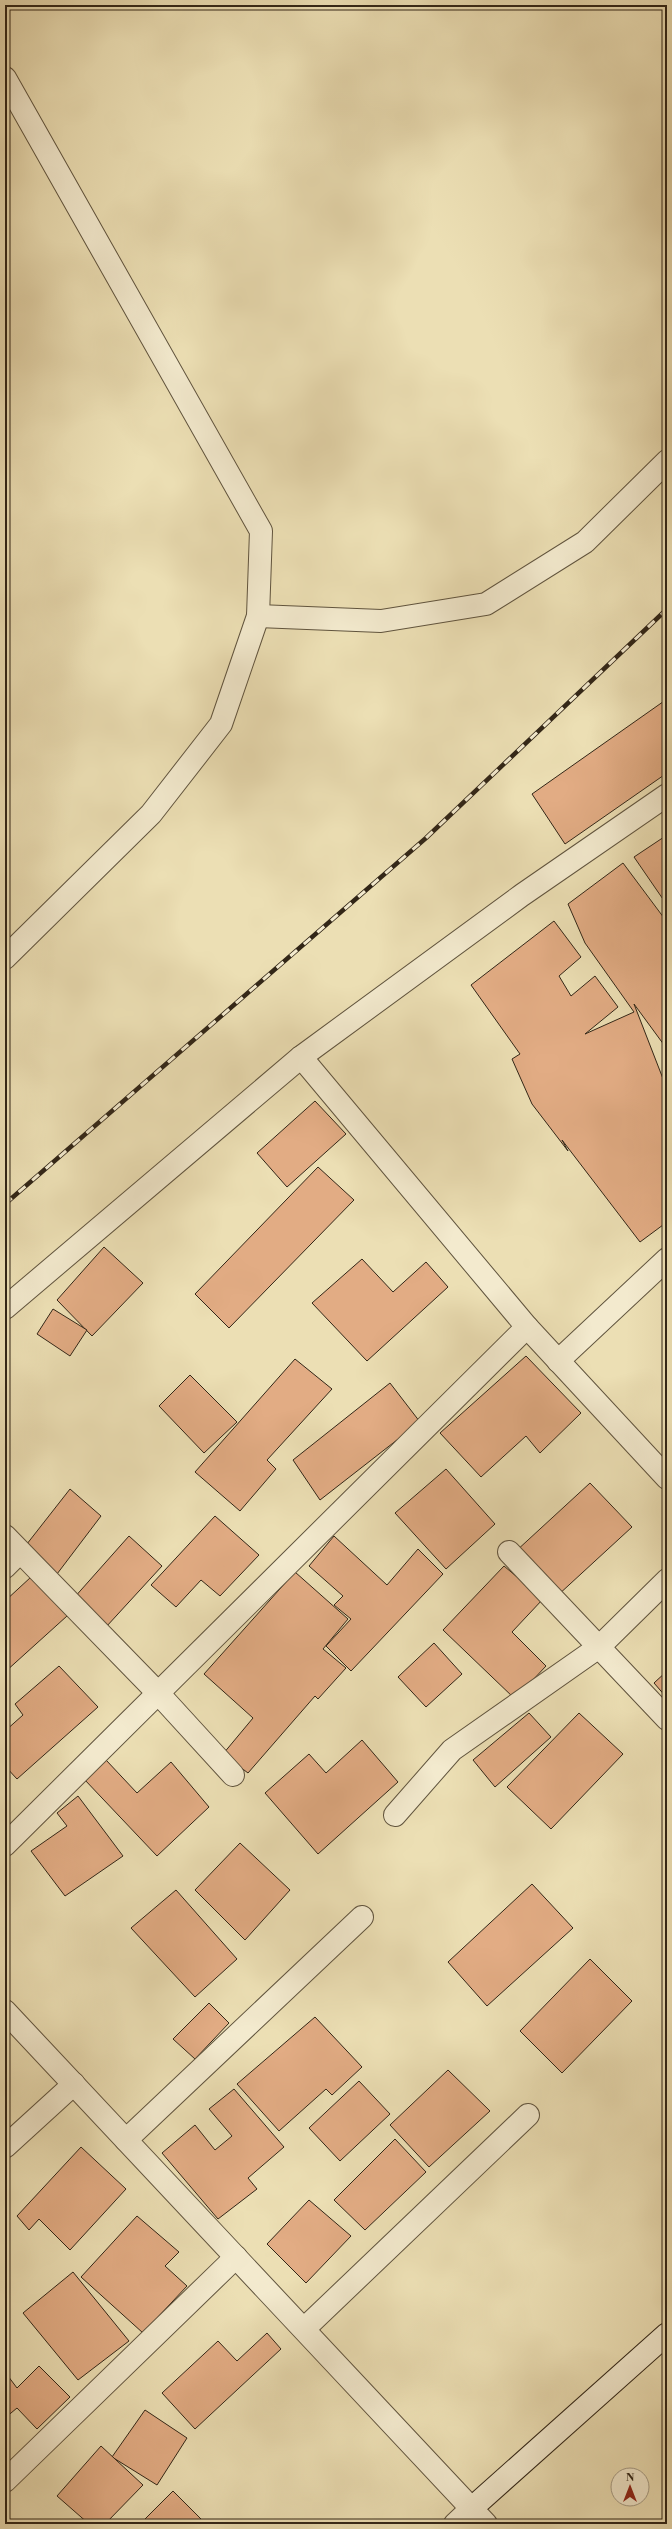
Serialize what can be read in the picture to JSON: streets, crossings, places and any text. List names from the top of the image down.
{
  "north": "top"
}
